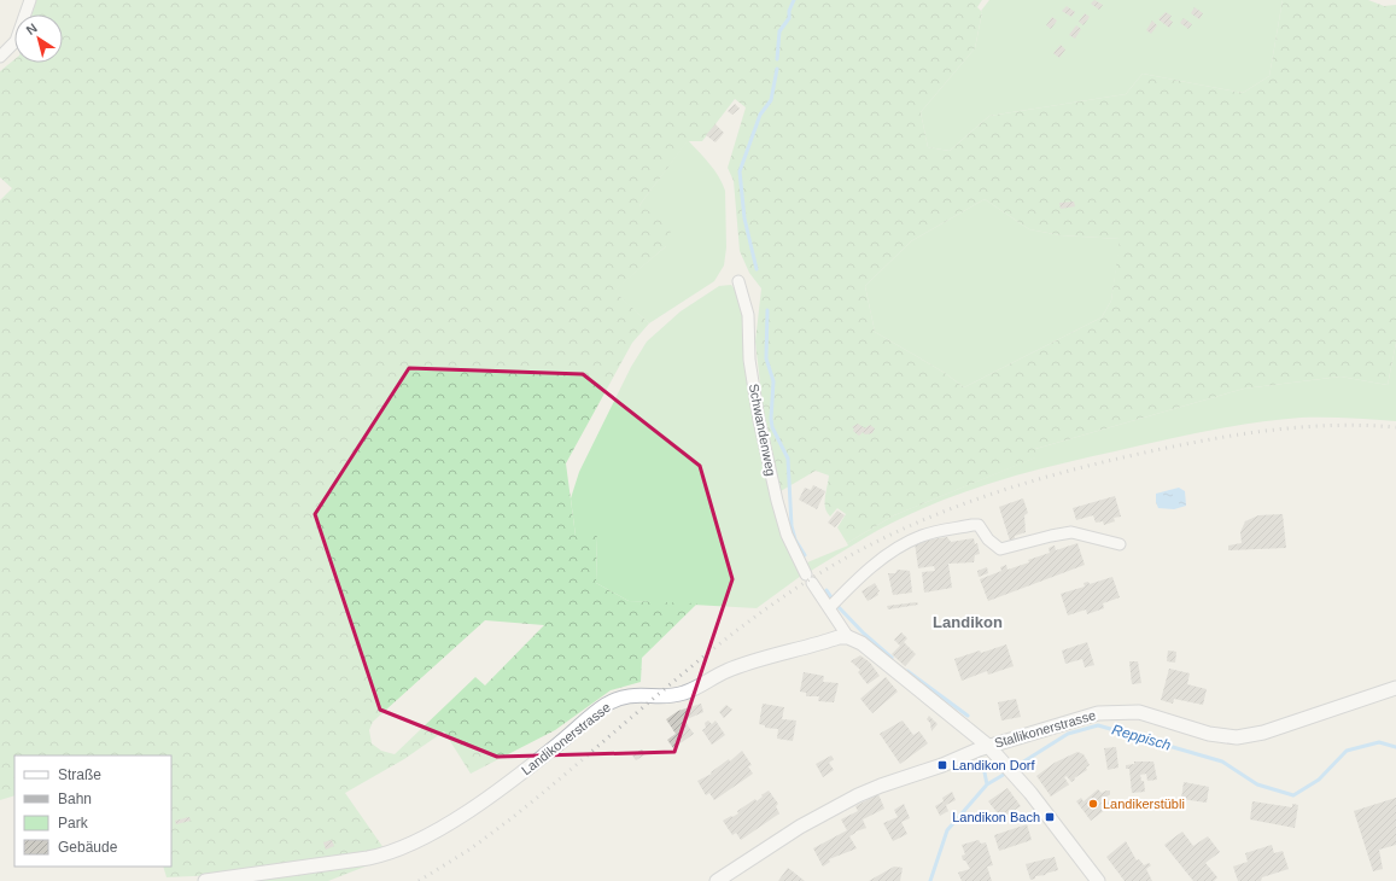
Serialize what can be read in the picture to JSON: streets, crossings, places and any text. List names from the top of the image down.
{
  "streets": {
    "street": ["Schwandenweg", "Stallikonerstrasse", "Landikonerstrasse"]
  },
  "crossings": [
    ["Schwandenweg", "Landikonerstrasse"]
  ],
  "districts": ["Landikon"],
  "water": ["Reppisch"],
  "places": {
    "transit": ["Landikon Dorf", "Landikon Bach"],
    "other": ["Landikerstübli"]
  },
  "legend": [
    "Straße",
    "Bahn",
    "Park",
    "Gebäude"
  ],
  "north": "top left"
}
